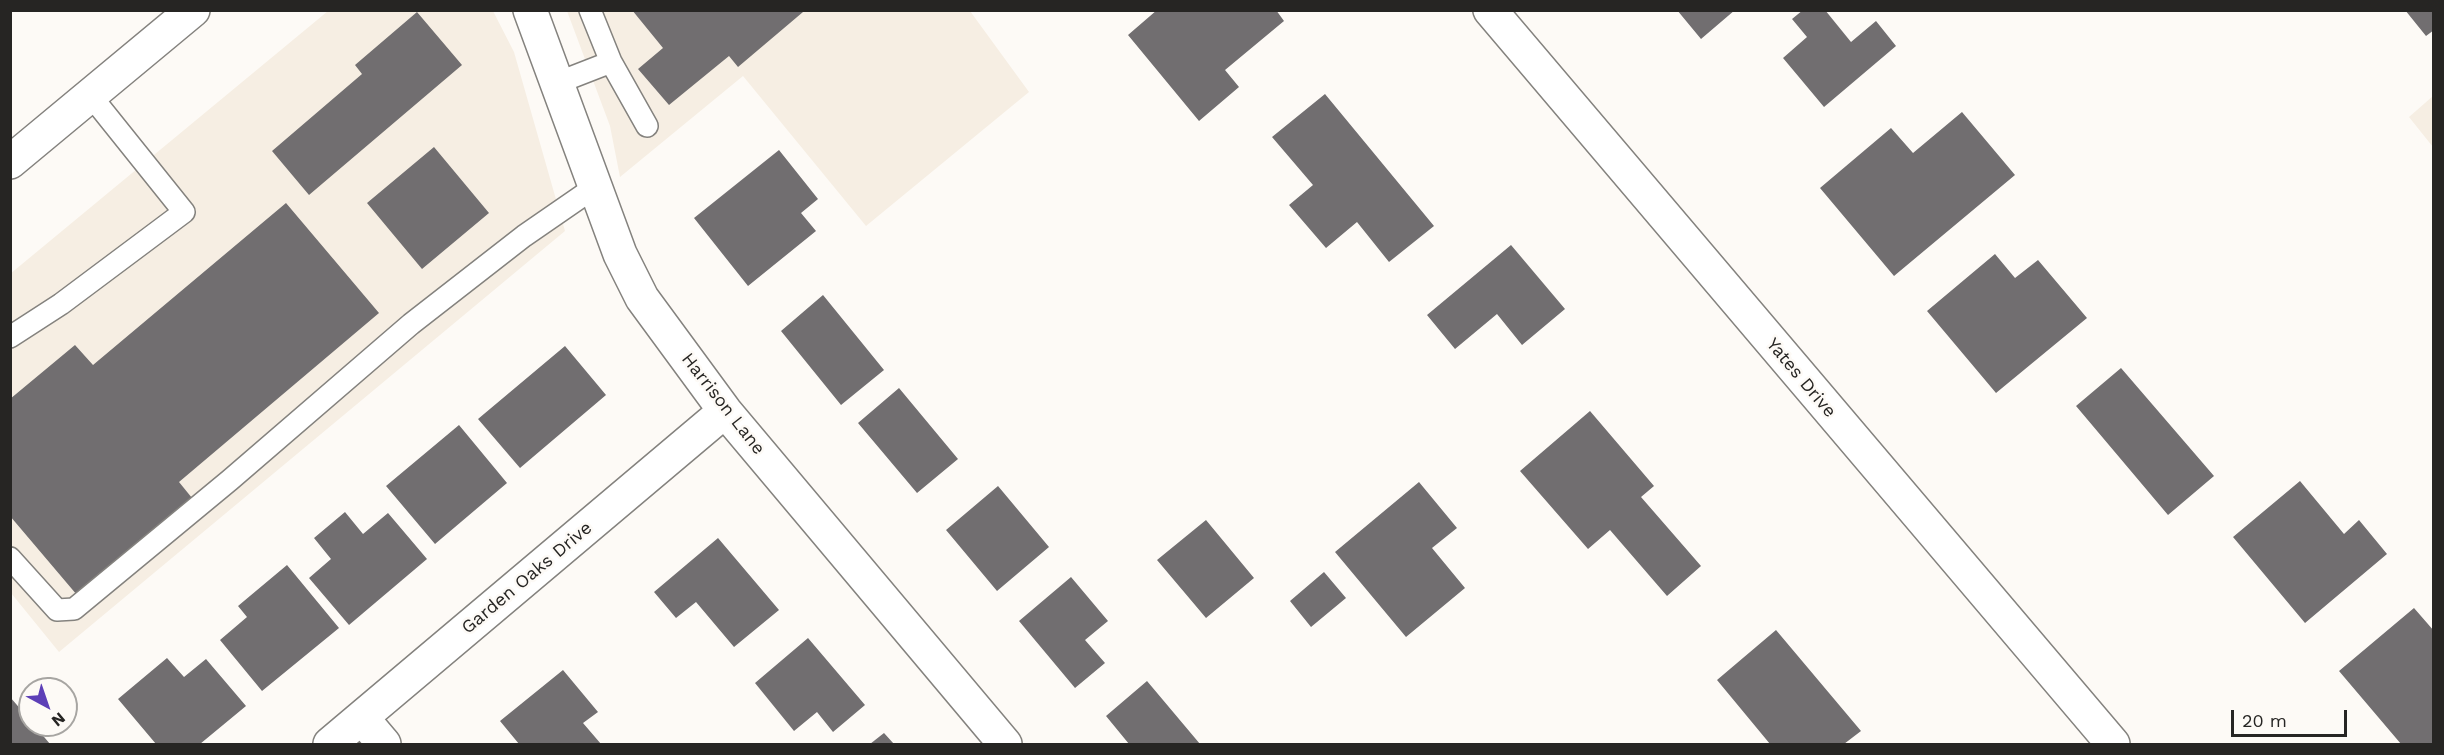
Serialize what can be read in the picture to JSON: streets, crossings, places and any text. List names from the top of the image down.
{
  "streets": {
    "street": ["Yates Drive", "Harrison Lane", "Garden Oaks Drive"]
  },
  "crossings": [
    ["Harrison Lane", "Garden Oaks Drive"]
  ],
  "scale_bar": "20 m",
  "north": "bottom right"
}
